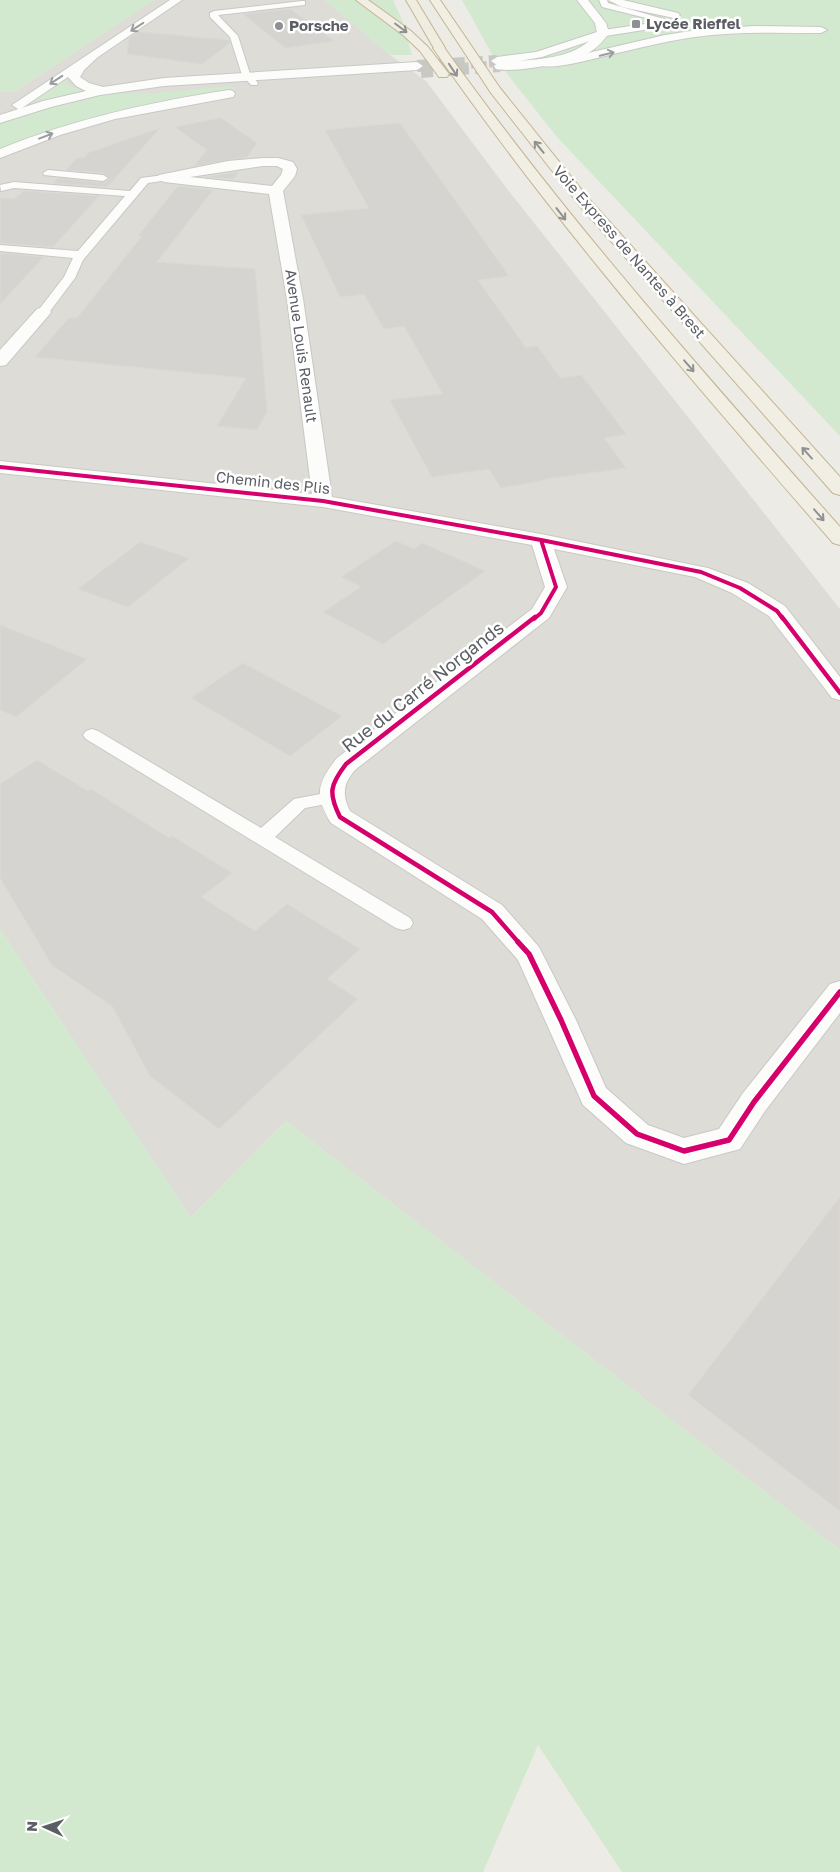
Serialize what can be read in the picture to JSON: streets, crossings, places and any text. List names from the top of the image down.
{
  "streets": {
    "highway": ["Voie Express de Nantes à Brest"],
    "street": ["Avenue Louis Renault", "Chemin des Plis", "Rue du Carré Norgands"]
  },
  "crossings": [
    ["Avenue Louis Renault", "Chemin des Plis"],
    ["Chemin des Plis", "Rue du Carré Norgands"]
  ],
  "places": {
    "transit": ["Lycée Rieffel"],
    "other": ["Porsche"]
  },
  "north": "left"
}
